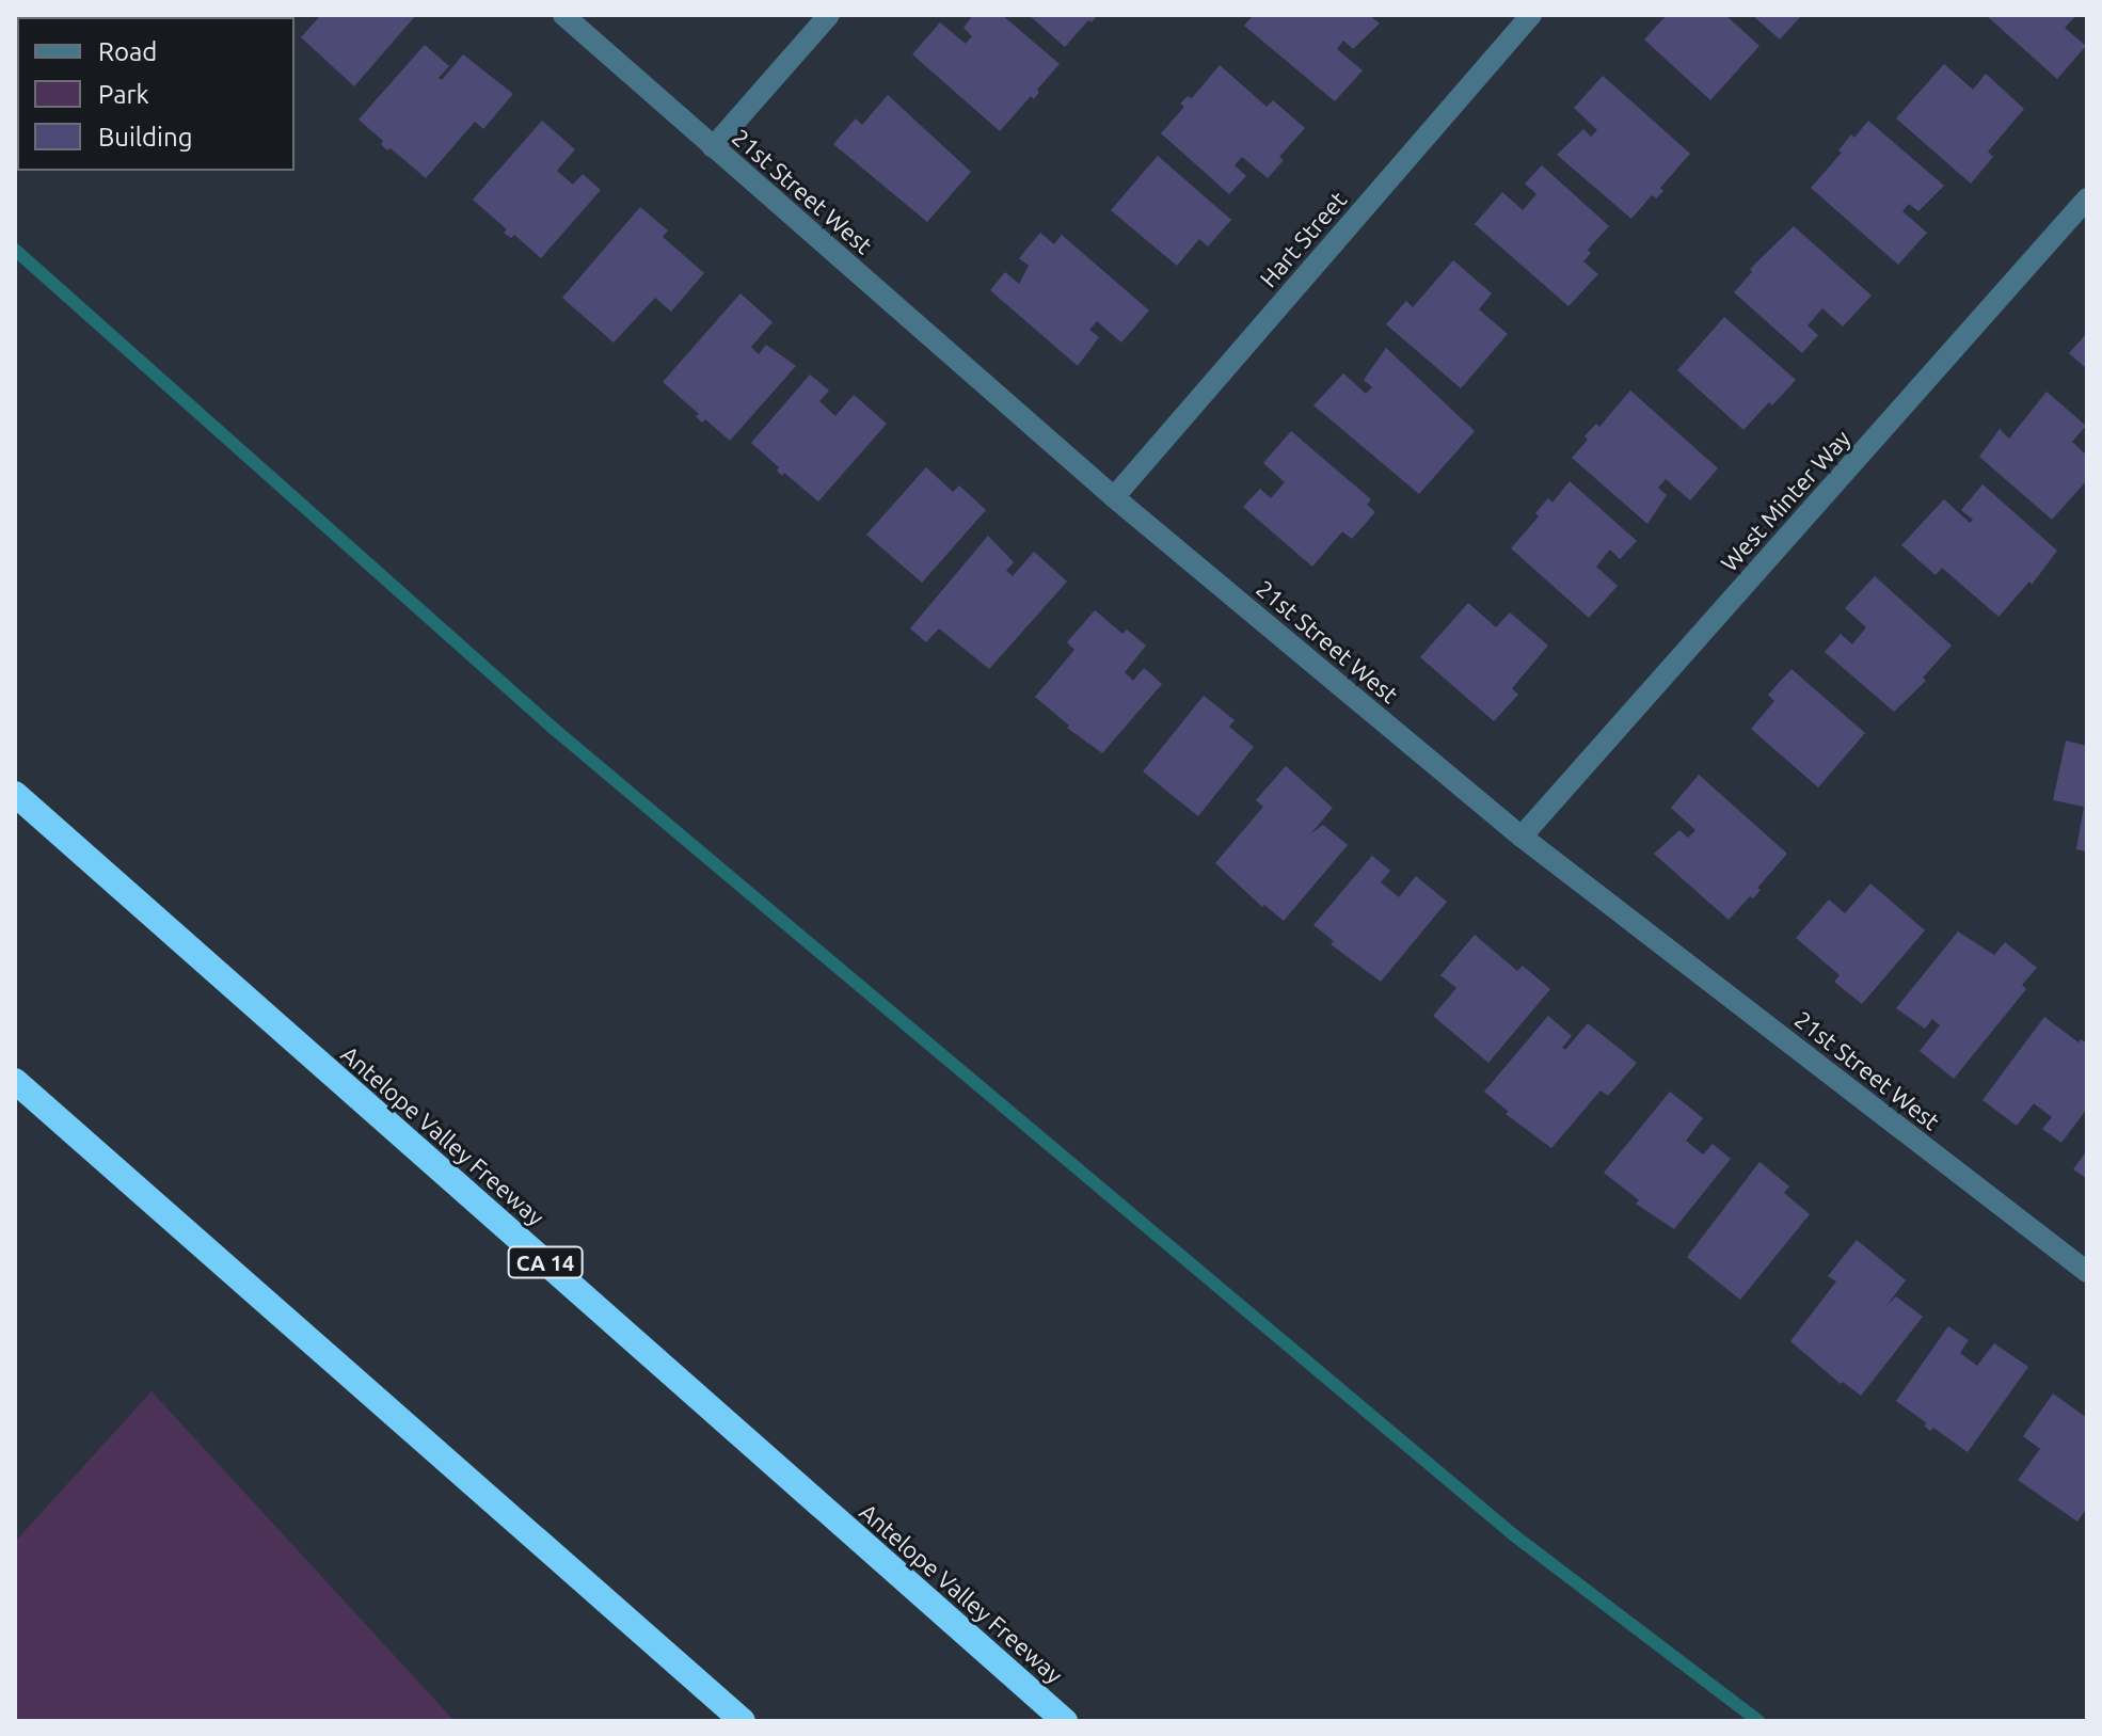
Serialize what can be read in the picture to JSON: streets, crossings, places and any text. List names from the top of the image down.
{
  "streets": {
    "highway": ["Antelope Valley Freeway", "CA 14"],
    "street": ["21st Street West", "Hart Street", "West Minter Way"]
  },
  "crossings": [
    ["21st Street West", "Hart Street"],
    ["21st Street West", "West Minter Way"]
  ],
  "legend": ["Road", "Park", "Building"]
}
